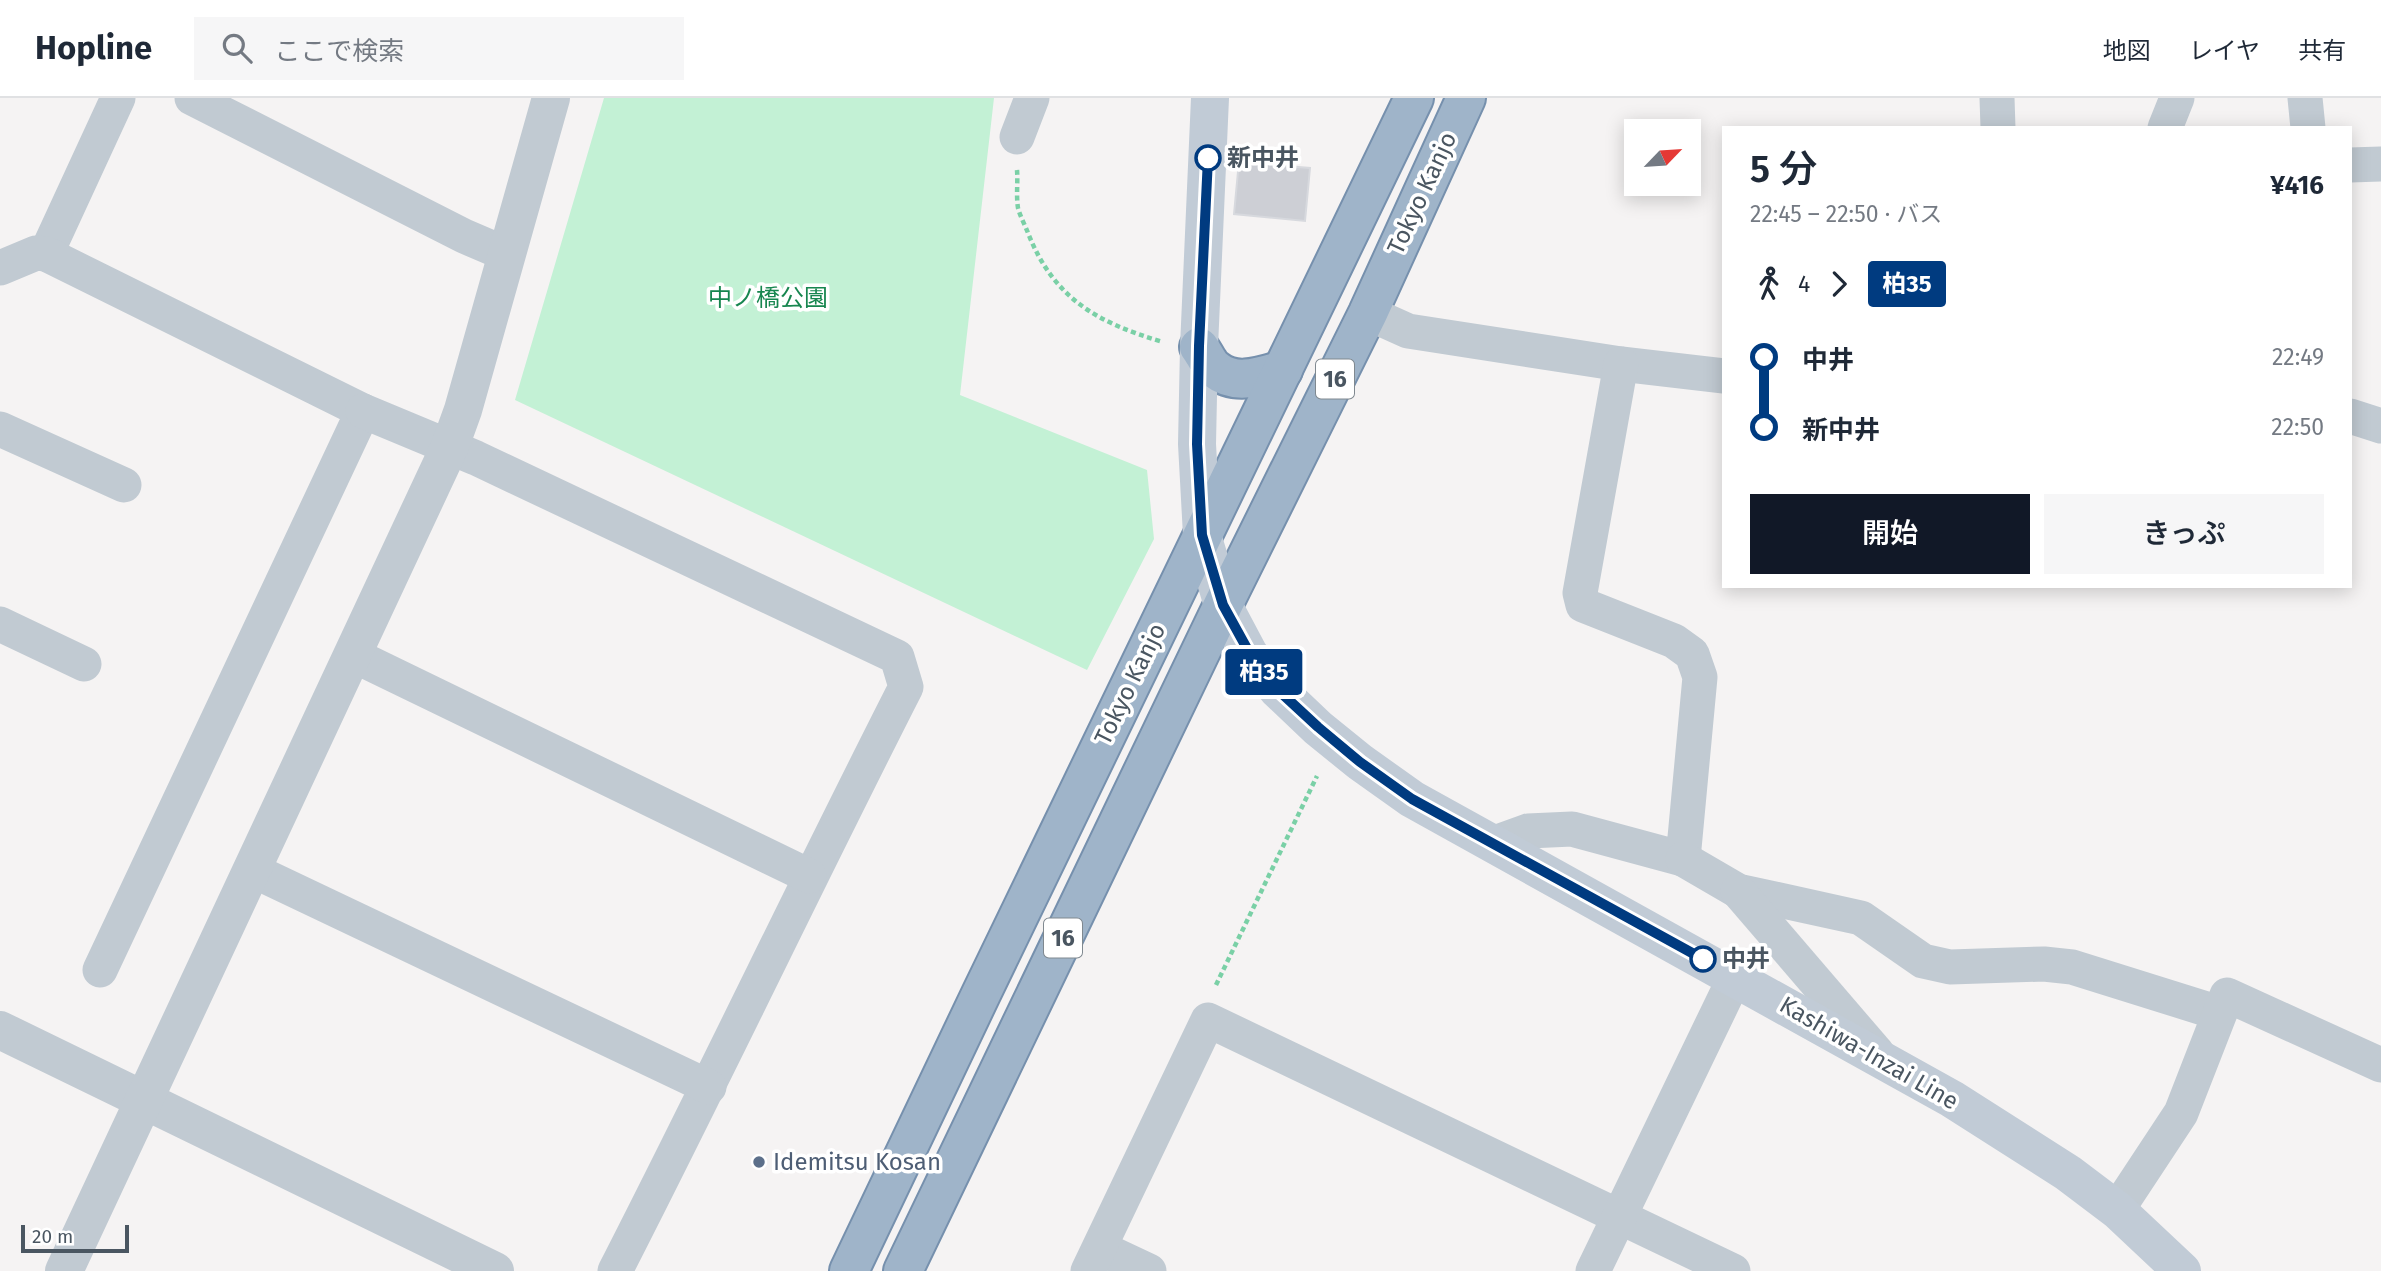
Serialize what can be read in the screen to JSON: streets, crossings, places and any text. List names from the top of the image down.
{
  "streets": {
    "highway": ["Tokyo Kanjo", "16"],
    "main road": ["Kashiwa-Inzai Line"]
  },
  "crossings": [
    ["Tokyo Kanjo", "Kashiwa-Inzai Line"]
  ],
  "parks": ["中ノ橋公園"],
  "places": ["新中井", "中井", "Idemitsu Kosan"],
  "lines": ["bus line 柏35"],
  "scale_bar": "20 m",
  "north": "top right",
  "page": {
    "header": "Hopline",
    "search": "ここで検索",
    "nav": ["地図", "レイヤ", "共有"],
    "on_map": "柏35",
    "heading": ["5 分", "22:45 – 22:50 · バス", "¥416"],
    "legs": ["4", "柏35"],
    "list": [
      {
        "name": "中井",
        "value": "22:49"
      },
      {
        "name": "新中井",
        "value": "22:50"
      }
    ],
    "buttons": ["開始", "きっぷ"],
    "scale": "20 m"
  }
}
